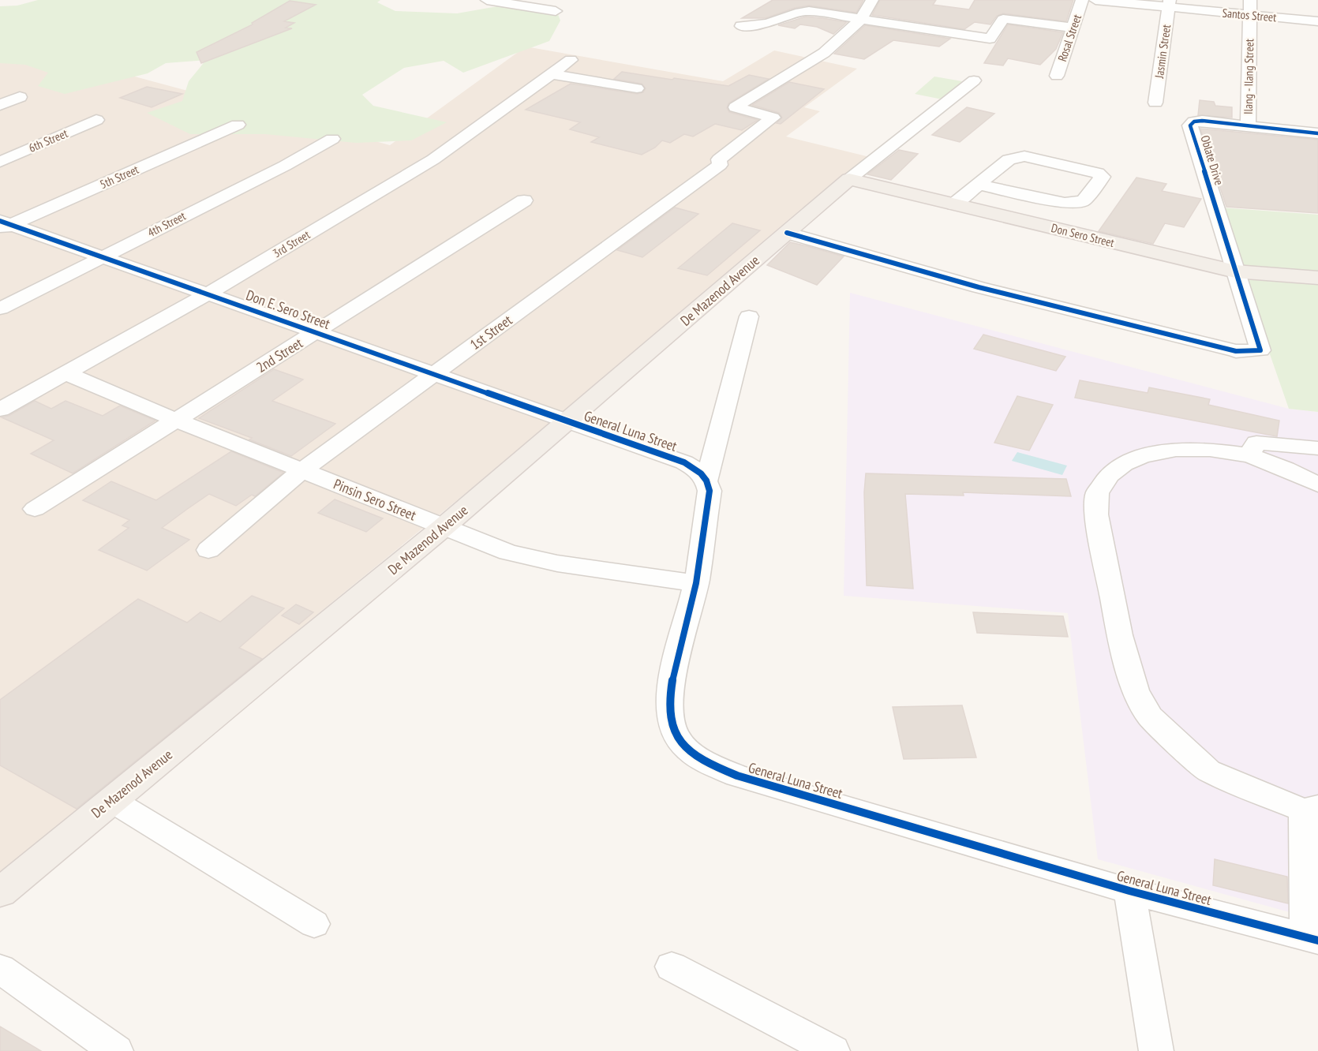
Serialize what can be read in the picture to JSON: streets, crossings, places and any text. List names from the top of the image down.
{
  "streets": {
    "main road": ["Don Sero Street", "De Mazenod Avenue"],
    "street": [
      "Santos Street",
      "Rosal Street",
      "Jasmin Street",
      "Ilang - Ilang Street",
      "6th Street",
      "Oblate Drive",
      "5th Street",
      "4th Street",
      "3rd Street",
      "Don E. Sero Street",
      "1st Street",
      "2nd Street",
      "General Luna Street",
      "Pinsin Sero Street"
    ]
  },
  "crossings": [
    ["Santos Street", "Jasmin Street"],
    ["Santos Street", "Ilang - Ilang Street"],
    ["Ilang - Ilang Street", "Oblate Drive"],
    ["Oblate Drive", "Don Sero Street"],
    ["5th Street", "Don E. Sero Street"],
    ["4th Street", "Don E. Sero Street"],
    ["Don Sero Street", "De Mazenod Avenue"],
    ["3rd Street", "Don E. Sero Street"],
    ["3rd Street", "Pinsin Sero Street"],
    ["De Mazenod Avenue", "Don E. Sero Street"],
    ["De Mazenod Avenue", "General Luna Street"],
    ["De Mazenod Avenue", "Pinsin Sero Street"],
    ["Don E. Sero Street", "1st Street"],
    ["Don E. Sero Street", "2nd Street"],
    ["Don E. Sero Street", "General Luna Street"],
    ["1st Street", "Pinsin Sero Street"],
    ["2nd Street", "Pinsin Sero Street"],
    ["General Luna Street", "Pinsin Sero Street"]
  ]
}
